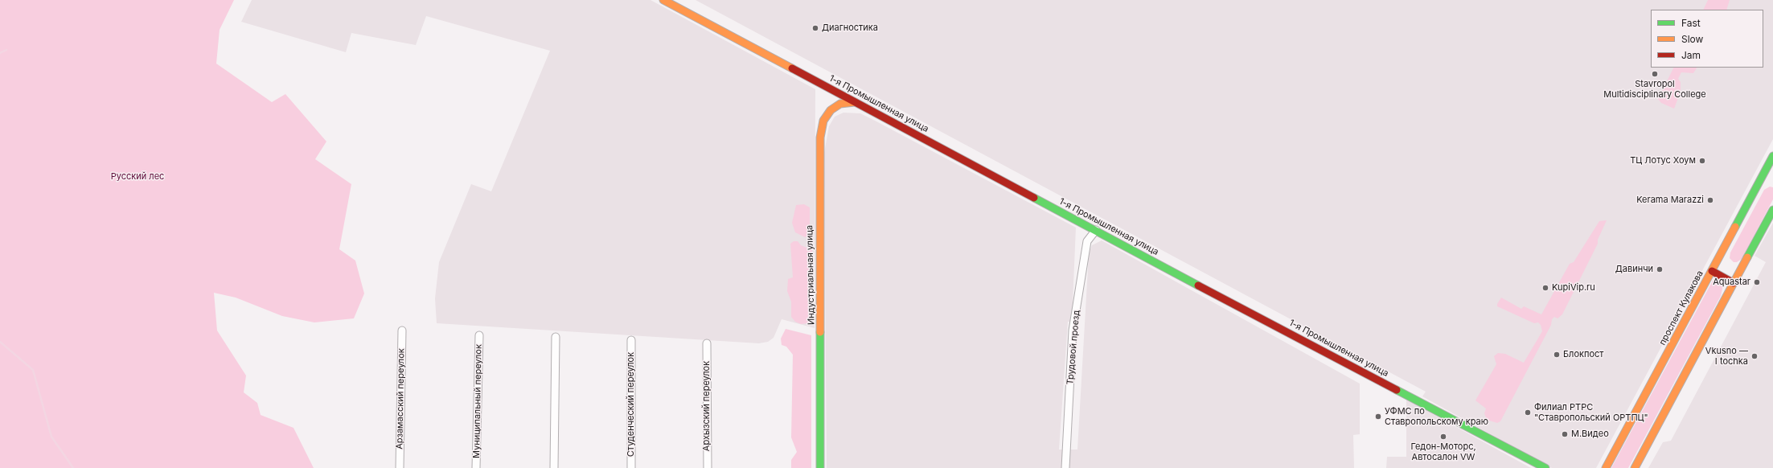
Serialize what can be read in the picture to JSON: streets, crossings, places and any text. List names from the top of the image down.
{
  "streets": {
    "street": [
      "1-я Промышленная улица",
      "Индустриальная улица",
      "проспект Кулакова",
      "Трудовой проезд",
      "Арзамасский переулок",
      "Муниципальный переулок",
      "Студенческий переулок",
      "Архызский переулок"
    ]
  },
  "crossings": [
    ["1-я Промышленная улица", "Индустриальная улица"],
    ["1-я Промышленная улица", "Трудовой проезд"]
  ],
  "parks": ["Русский лес"],
  "places": [
    "Диагностика",
    "Stavropol Multidisciplinary College",
    "ТЦ Лотус Хоум",
    "Kerama Marazzi",
    "Давинчи",
    "Aquastar",
    "KupiVip.ru",
    "Блокпост",
    "Vkusno — I tochka",
    "Филиал РТРС \"Ставропольский ОРТПЦ\"",
    "УФМС по Ставропольскому краю",
    "М.Видео",
    "Гедон-Моторс, Автосалон VW"
  ],
  "legend": ["Fast", "Slow", "Jam"]
}
